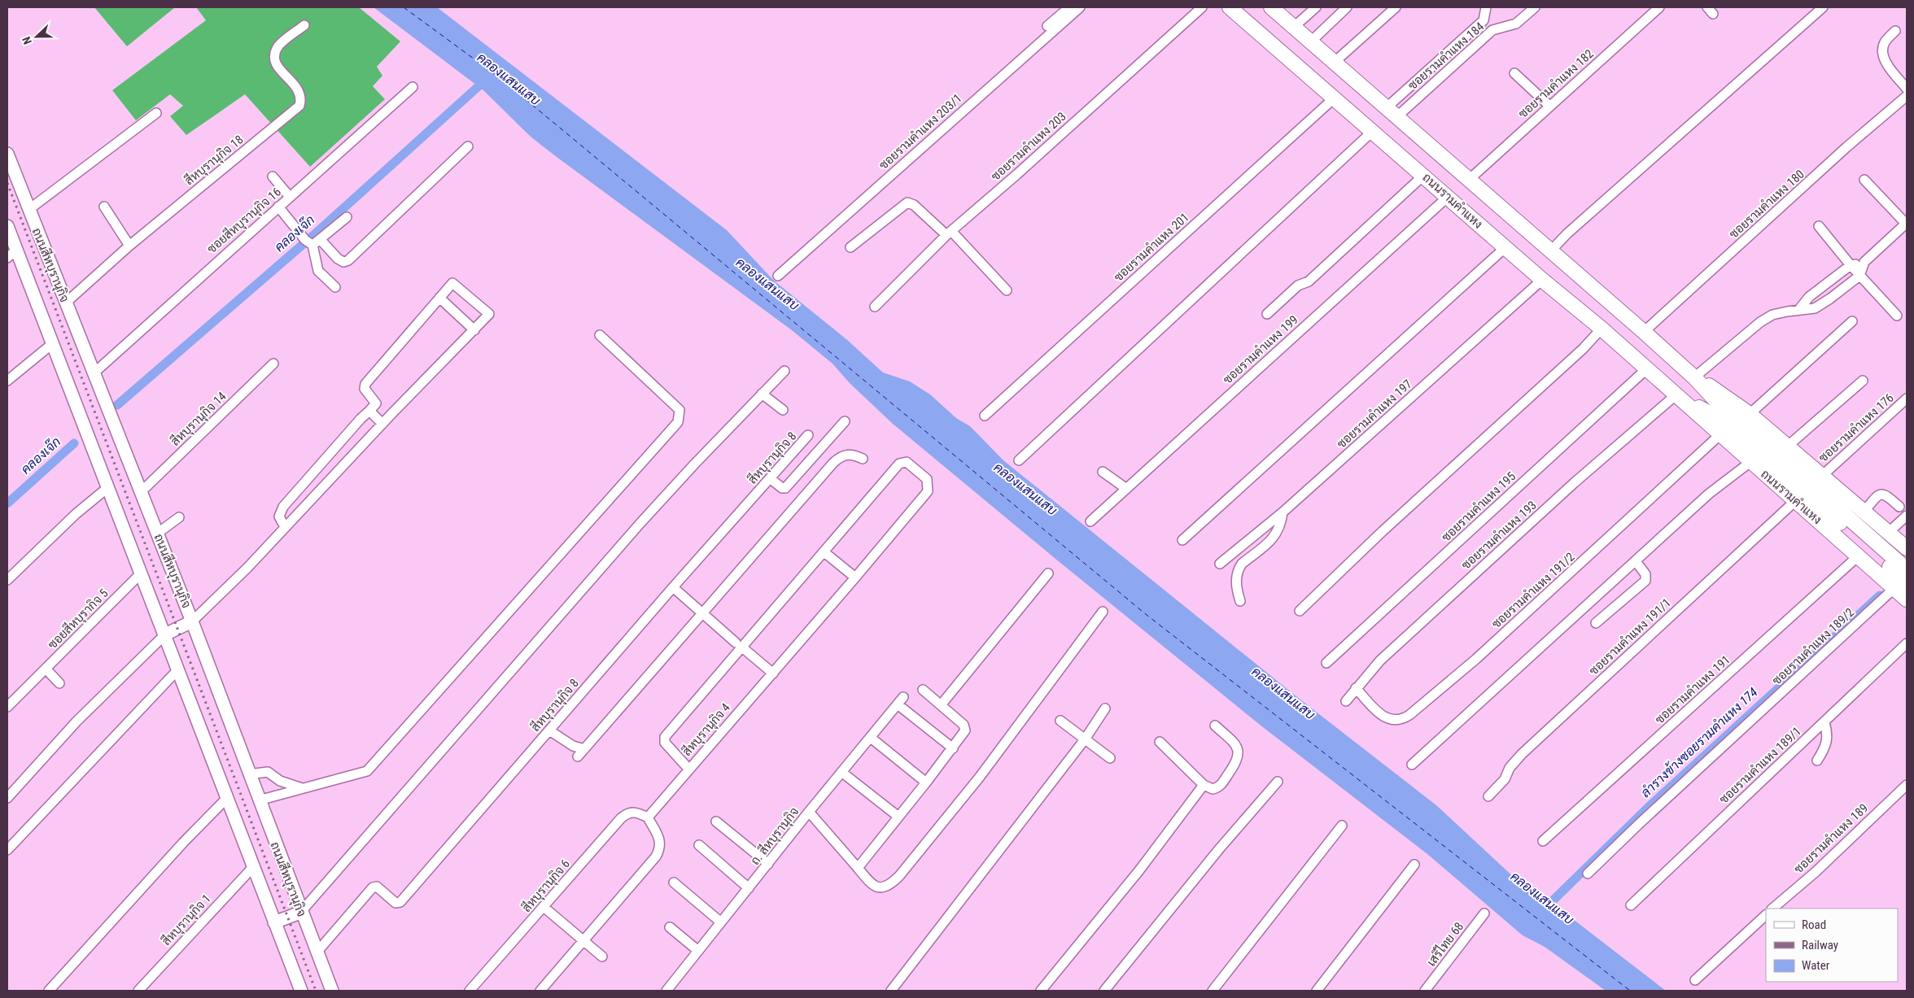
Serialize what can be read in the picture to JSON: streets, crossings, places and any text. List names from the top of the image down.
{
  "streets": {
    "main road": ["ถนนรามคำแหง", "ถนนสีหบุรานุกิจ"],
    "street": [
      "ซอยรามคำแหง 184",
      "ซอยรามคำแหง 182",
      "ซอยรามคำแหง 203/1",
      "ซอยรามคำแหง 203",
      "สีหบุรานุกิจ 18",
      "ซอยรามคำแหง 180",
      "ซอยสีหบุรานุกิจ 16",
      "ซอยรามคำแหง 201",
      "ซอยรามคำแหง 199",
      "ซอยรามคำแหง 197",
      "สีหบุรานุกิจ 14",
      "ซอยรามคำแหง 176",
      "สีหบุรานุกิจ 8",
      "ซอยรามคำแหง 195",
      "ซอยรามคำแหง 193",
      "ซอยรามคำแหง 191/2",
      "ซอยสีหบุรากิจ 5",
      "ซอยรามคำแหง 191/1",
      "ซอยรามคำแหง 189/2",
      "ซอยรามคำแหง 191",
      "สีหบุรานุกิจ 4",
      "ซอยรามคำแหง 189/1",
      "ถ. สีหบุรานุกิจ",
      "ซอยรามคำแหง 189",
      "สีหบุรานุกิจ 6",
      "สีหบุรานุกิจ 1",
      "เสรีไทย 68"
    ]
  },
  "crossings": [
    ["ซอยรามคำแหง 184", "ถนนรามคำแหง"],
    ["ซอยรามคำแหง 182", "ถนนรามคำแหง"],
    ["สีหบุรานุกิจ 18", "ถนนสีหบุรานุกิจ"],
    ["ถนนรามคำแหง", "ซอยรามคำแหง 180"],
    ["ถนนรามคำแหง", "ซอยรามคำแหง 201"],
    ["ถนนรามคำแหง", "ซอยรามคำแหง 199"],
    ["ถนนรามคำแหง", "ซอยรามคำแหง 197"],
    ["ถนนรามคำแหง", "ซอยรามคำแหง 176"],
    ["ถนนรามคำแหง", "ซอยรามคำแหง 195"],
    ["ถนนรามคำแหง", "ซอยรามคำแหง 193"],
    ["ถนนรามคำแหง", "ซอยรามคำแหง 191/2"],
    ["ถนนรามคำแหง", "ซอยรามคำแหง 191/1"],
    ["ถนนรามคำแหง", "ซอยรามคำแหง 189/2"],
    ["ถนนรามคำแหง", "ซอยรามคำแหง 191"],
    ["ซอยสีหบุรานุกิจ 16", "ถนนสีหบุรานุกิจ"],
    ["ถนนสีหบุรานุกิจ", "สีหบุรานุกิจ 14"],
    ["ถนนสีหบุรานุกิจ", "สีหบุรานุกิจ 8"],
    ["ซอยรามคำแหง 193", "ซอยรามคำแหง 191/2"],
    ["สีหบุรานุกิจ 4", "สีหบุรานุกิจ 6"]
  ],
  "water": ["คลองแสนแสบ", "คลองเจ๊ก", "ลำรางข้างซอยรามคำแหง 174"],
  "legend": ["Road", "Railway", "Water"],
  "north": "left"
}
